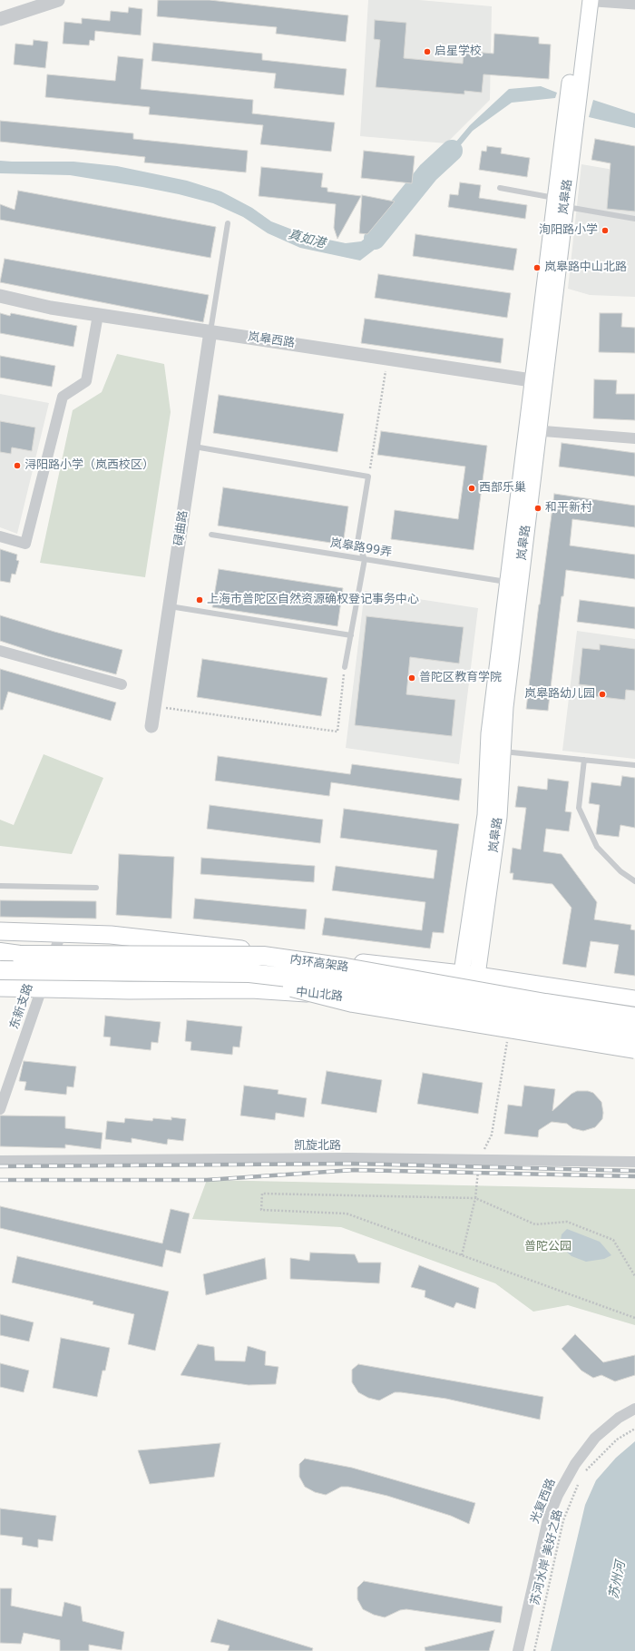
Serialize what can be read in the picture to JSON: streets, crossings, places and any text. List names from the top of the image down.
{
  "streets": {
    "highway": ["内环高架路"],
    "main road": ["岚皋路", "中山北路"],
    "street": [
      "岚皋西路",
      "碌曲路",
      "东新支路",
      "凯旋北路",
      "光复西路"
    ],
    "lane": ["岚皋路99弄"],
    "path": ["苏河水岸 美好之路"]
  },
  "crossings": [
    ["岚皋路", "岚皋西路"],
    ["岚皋路", "岚皋路99弄"],
    ["岚皋路", "中山北路"],
    ["岚皋西路", "碌曲路"],
    ["中山北路", "东新支路"]
  ],
  "water": ["真如港", "苏州河"],
  "parks": ["普陀公园"],
  "places": [
    "启星学校",
    "洵阳路小学",
    "岚皋路中山北路",
    "浔阳路小学（岚西校区）",
    "西部乐巢",
    "和平新村",
    "上海市普陀区自然资源确权登记事务中心",
    "普陀区教育学院",
    "岚皋路幼儿园"
  ]
}
